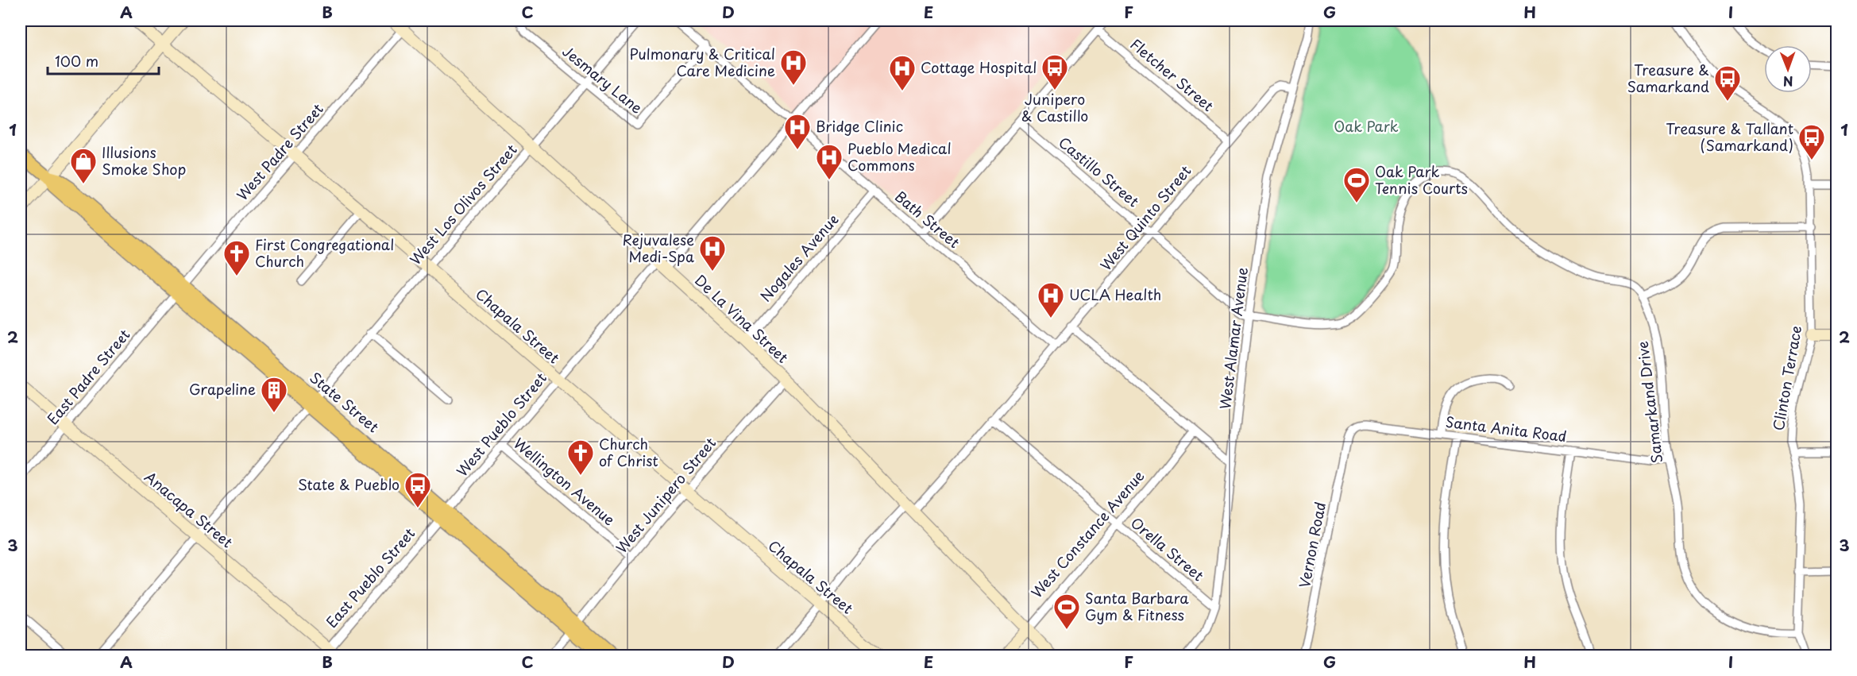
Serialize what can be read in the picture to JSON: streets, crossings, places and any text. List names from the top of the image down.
{
  "streets": {
    "main road": ["State Street"],
    "street": [
      "Fletcher Street",
      "Jesmary Lane",
      "West Padre Street",
      "Castillo Street",
      "West Los Olivos Street",
      "West Quinto Street",
      "Bath Street",
      "Nogales Avenue",
      "De La Vina Street",
      "Chapala Street",
      "West Alamar Avenue",
      "East Padre Street",
      "Clinton Terrace",
      "Samarkand Drive",
      "West Pueblo Street",
      "Santa Anita Road",
      "Wellington Avenue",
      "West Junipero Street",
      "Anacapa Street",
      "West Constance Avenue",
      "Vernon Road",
      "Orella Street",
      "East Pueblo Street"
    ]
  },
  "crossings": [
    ["Fletcher Street", "West Quinto Street"],
    ["Jesmary Lane", "West Los Olivos Street"],
    ["Jesmary Lane", "Bath Street"],
    ["West Padre Street", "De La Vina Street"],
    ["West Padre Street", "Chapala Street"],
    ["West Padre Street", "East Padre Street"],
    ["West Padre Street", "State Street"],
    ["Castillo Street", "West Quinto Street"],
    ["Castillo Street", "West Alamar Avenue"],
    ["West Los Olivos Street", "De La Vina Street"],
    ["West Los Olivos Street", "Chapala Street"],
    ["West Los Olivos Street", "State Street"],
    ["West Los Olivos Street", "Anacapa Street"],
    ["West Quinto Street", "Bath Street"],
    ["West Quinto Street", "De La Vina Street"],
    ["West Quinto Street", "Chapala Street"],
    ["West Quinto Street", "West Alamar Avenue"],
    ["West Quinto Street", "Orella Street"],
    ["Bath Street", "Nogales Avenue"],
    ["Bath Street", "West Pueblo Street"],
    ["Nogales Avenue", "De La Vina Street"],
    ["De La Vina Street", "West Pueblo Street"],
    ["De La Vina Street", "West Junipero Street"],
    ["De La Vina Street", "West Constance Avenue"],
    ["Chapala Street", "West Pueblo Street"],
    ["Chapala Street", "West Junipero Street"],
    ["West Alamar Avenue", "Orella Street"],
    ["East Padre Street", "State Street"],
    ["East Padre Street", "Anacapa Street"],
    ["Clinton Terrace", "Samarkand Drive"],
    ["Samarkand Drive", "Santa Anita Road"],
    ["State Street", "West Pueblo Street"],
    ["State Street", "West Junipero Street"],
    ["State Street", "East Pueblo Street"],
    ["West Pueblo Street", "Wellington Avenue"],
    ["West Pueblo Street", "East Pueblo Street"],
    ["Santa Anita Road", "Vernon Road"],
    ["Wellington Avenue", "West Junipero Street"],
    ["Anacapa Street", "East Pueblo Street"],
    ["West Constance Avenue", "Orella Street"]
  ],
  "parks": ["Oak Park"],
  "places": {
    "hospital": [
      "Pulmonary & Critical Care Medicine",
      "Cottage Hospital",
      "Bridge Clinic",
      "Pueblo Medical Commons",
      "Rejuvalese Medi-Spa",
      "UCLA Health"
    ],
    "bus stop": [
      "Junipero & Castillo",
      "Treasure & Samarkand",
      "Treasure & Tallant (Samarkand)",
      "State & Pueblo"
    ],
    "shop": ["Illusions Smoke Shop"],
    "sports": ["Oak Park Tennis Courts", "Santa Barbara Gym & Fitness"],
    "church": ["First Congregational Church", "Church of Christ"],
    "building": ["Grapeline"]
  },
  "scale_bar": "100 m",
  "north": "bottom",
  "grid": {
    "columns": [
      "A",
      "B",
      "C",
      "D",
      "E",
      "F",
      "G",
      "H",
      "I"
    ],
    "rows": ["1", "2", "3"]
  }
}
